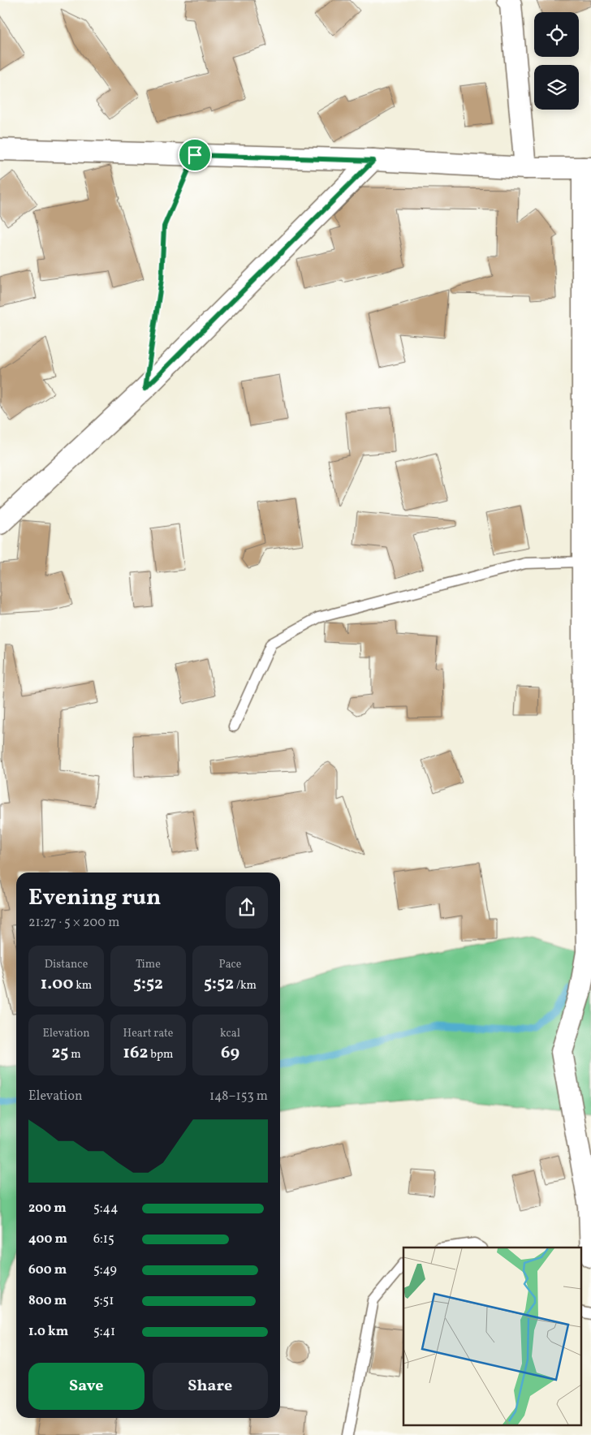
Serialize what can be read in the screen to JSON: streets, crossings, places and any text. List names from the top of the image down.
{
  "page": {
    "heading": ["Evening run", "21:27 · 5 × 200 m"],
    "stats": [
      ["Distance", "1.00 km"],
      ["Time", "5:52"],
      ["Pace", "5:52 /km"],
      ["Elevation", "25 m"],
      ["Heart rate", "162 bpm"],
      ["kcal", "69"]
    ],
    "chart": ["Elevation", "148–153 m"],
    "list": [
      {
        "name": "200 m",
        "note": "5:44"
      },
      {
        "name": "400 m",
        "note": "6:15"
      },
      {
        "name": "600 m",
        "note": "5:49"
      },
      {
        "name": "800 m",
        "note": "5:51"
      },
      {
        "name": "1.0 km",
        "note": "5:41"
      }
    ],
    "buttons": ["Save", "Share"]
  }
}
